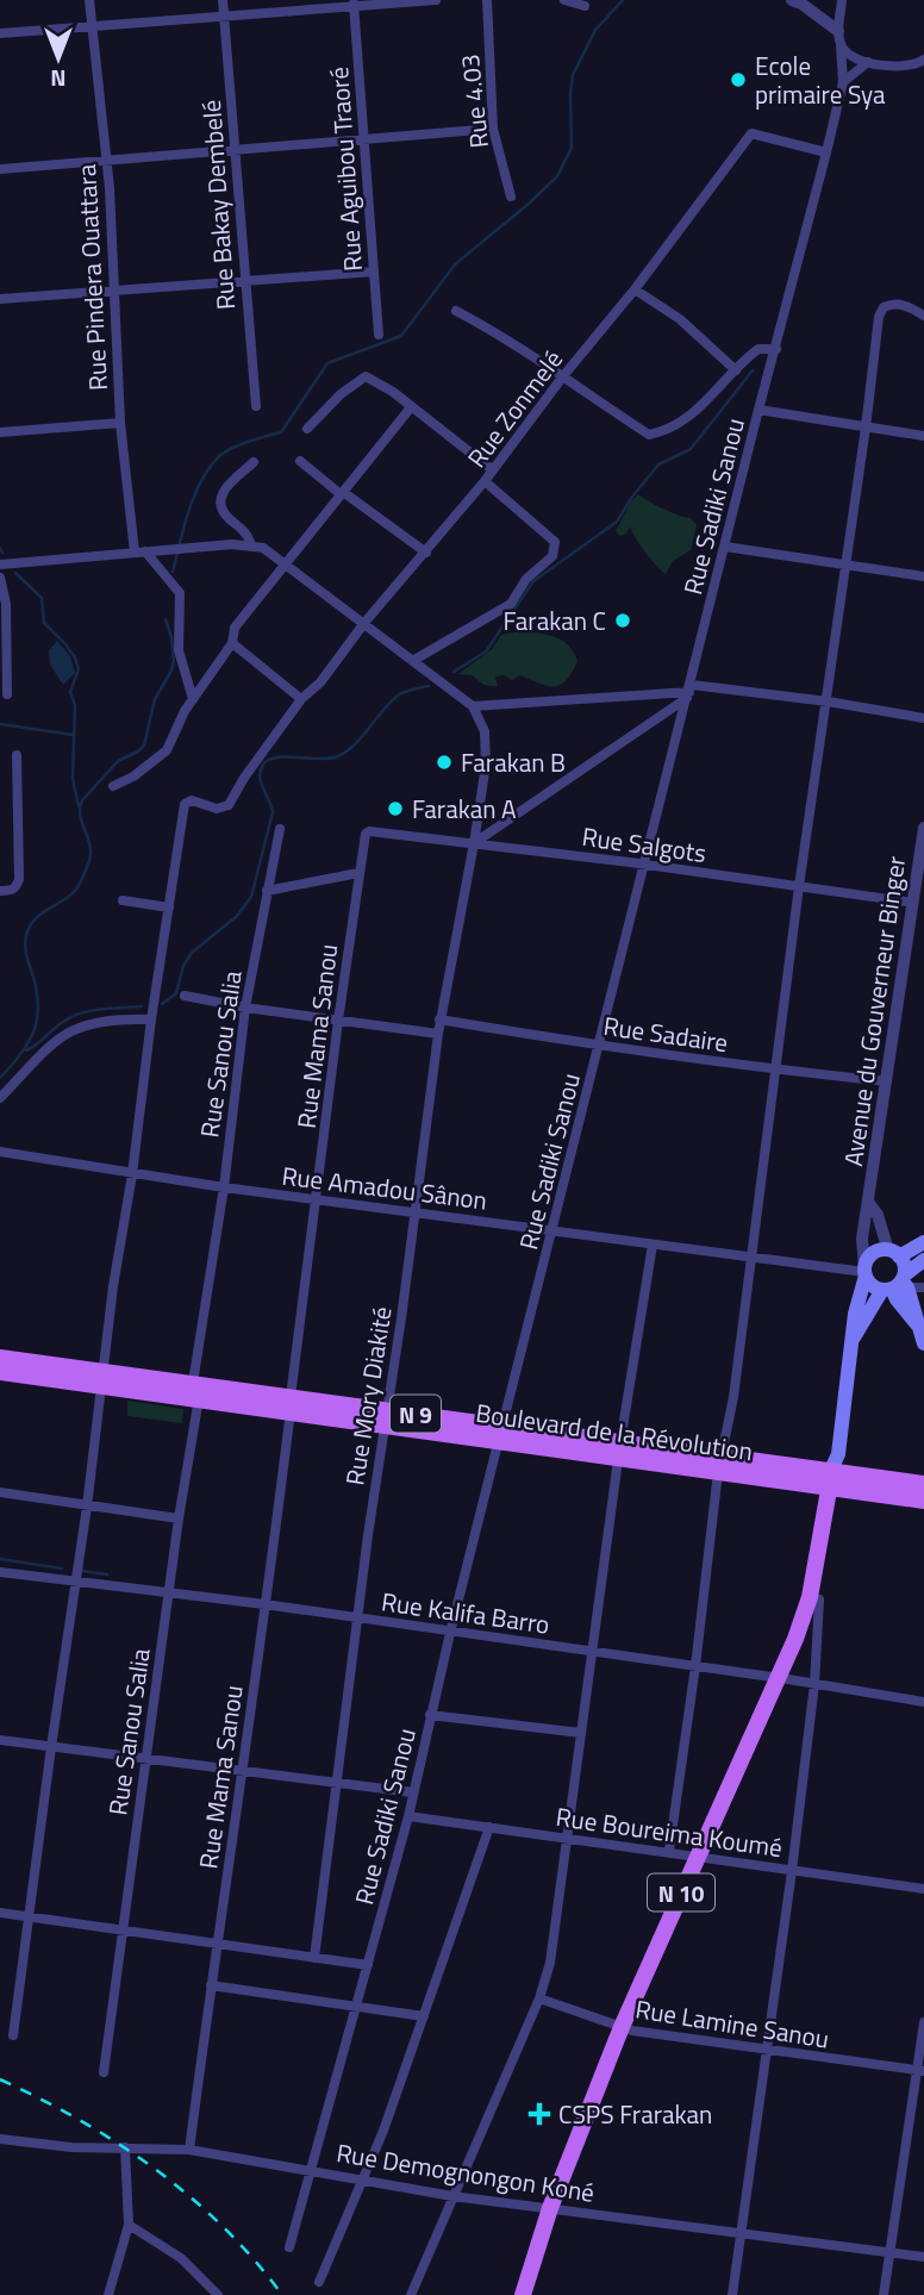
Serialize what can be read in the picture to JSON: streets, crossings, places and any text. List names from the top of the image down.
{
  "streets": {
    "main road": [
      "Avenue du Gouverneur Binger",
      "N 9",
      "Boulevard de la Révolution",
      "N 10"
    ],
    "street": [
      "Rue 4.03",
      "Rue Aguibou Traoré",
      "Rue Bakay Dembelé",
      "Rue Pindera Ouattara",
      "Rue Zonmelé",
      "Rue Sadiki Sanou",
      "Rue Salgots",
      "Rue Sadaire",
      "Rue Mama Sanou",
      "Rue Sanou Salia",
      "Rue Amadou Sânon",
      "Rue Mory Diakité",
      "Rue Kalifa Barro",
      "Rue Boureima Koumé",
      "Rue Lamine Sanou",
      "Rue Demognongon Koné"
    ]
  },
  "crossings": [
    ["Rue Zonmelé", "Rue Sadiki Sanou"],
    ["Rue Sadiki Sanou", "Rue Salgots"],
    ["Rue Sadiki Sanou", "Rue Sadaire"],
    ["Rue Sadiki Sanou", "Rue Amadou Sânon"],
    ["Rue Sadiki Sanou", "Boulevard de la Révolution"],
    ["Rue Sadiki Sanou", "Rue Kalifa Barro"],
    ["Rue Sadiki Sanou", "Rue Boureima Koumé"],
    ["Rue Sadiki Sanou", "Rue Demognongon Koné"],
    ["Rue Salgots", "Avenue du Gouverneur Binger"],
    ["Rue Salgots", "Rue Mama Sanou"],
    ["Rue Salgots", "Rue Mory Diakité"],
    ["Avenue du Gouverneur Binger", "Rue Sadaire"],
    ["Avenue du Gouverneur Binger", "Rue Amadou Sânon"],
    ["Avenue du Gouverneur Binger", "Boulevard de la Révolution"],
    ["Avenue du Gouverneur Binger", "N 10"],
    ["Rue Sadaire", "Rue Mory Diakité"],
    ["Rue Mama Sanou", "Rue Amadou Sânon"],
    ["Rue Mama Sanou", "Boulevard de la Révolution"],
    ["Rue Mama Sanou", "Rue Kalifa Barro"],
    ["Rue Mama Sanou", "Rue Demognongon Koné"],
    ["Rue Sanou Salia", "Rue Amadou Sânon"],
    ["Rue Sanou Salia", "Boulevard de la Révolution"],
    ["Rue Sanou Salia", "Rue Kalifa Barro"],
    ["Rue Amadou Sânon", "Rue Mory Diakité"],
    ["Rue Mory Diakité", "Boulevard de la Révolution"],
    ["Rue Mory Diakité", "Rue Kalifa Barro"],
    ["Boulevard de la Révolution", "N 10"],
    ["Rue Kalifa Barro", "N 10"],
    ["Rue Boureima Koumé", "N 10"],
    ["N 10", "Rue Lamine Sanou"],
    ["N 10", "Rue Demognongon Koné"]
  ],
  "places": {
    "other": [
      "Ecole primaire Sya",
      "Farakan C",
      "Farakan B",
      "Farakan A"
    ],
    "health": ["CSPS Frarakan"]
  },
  "north": "bottom"
}
